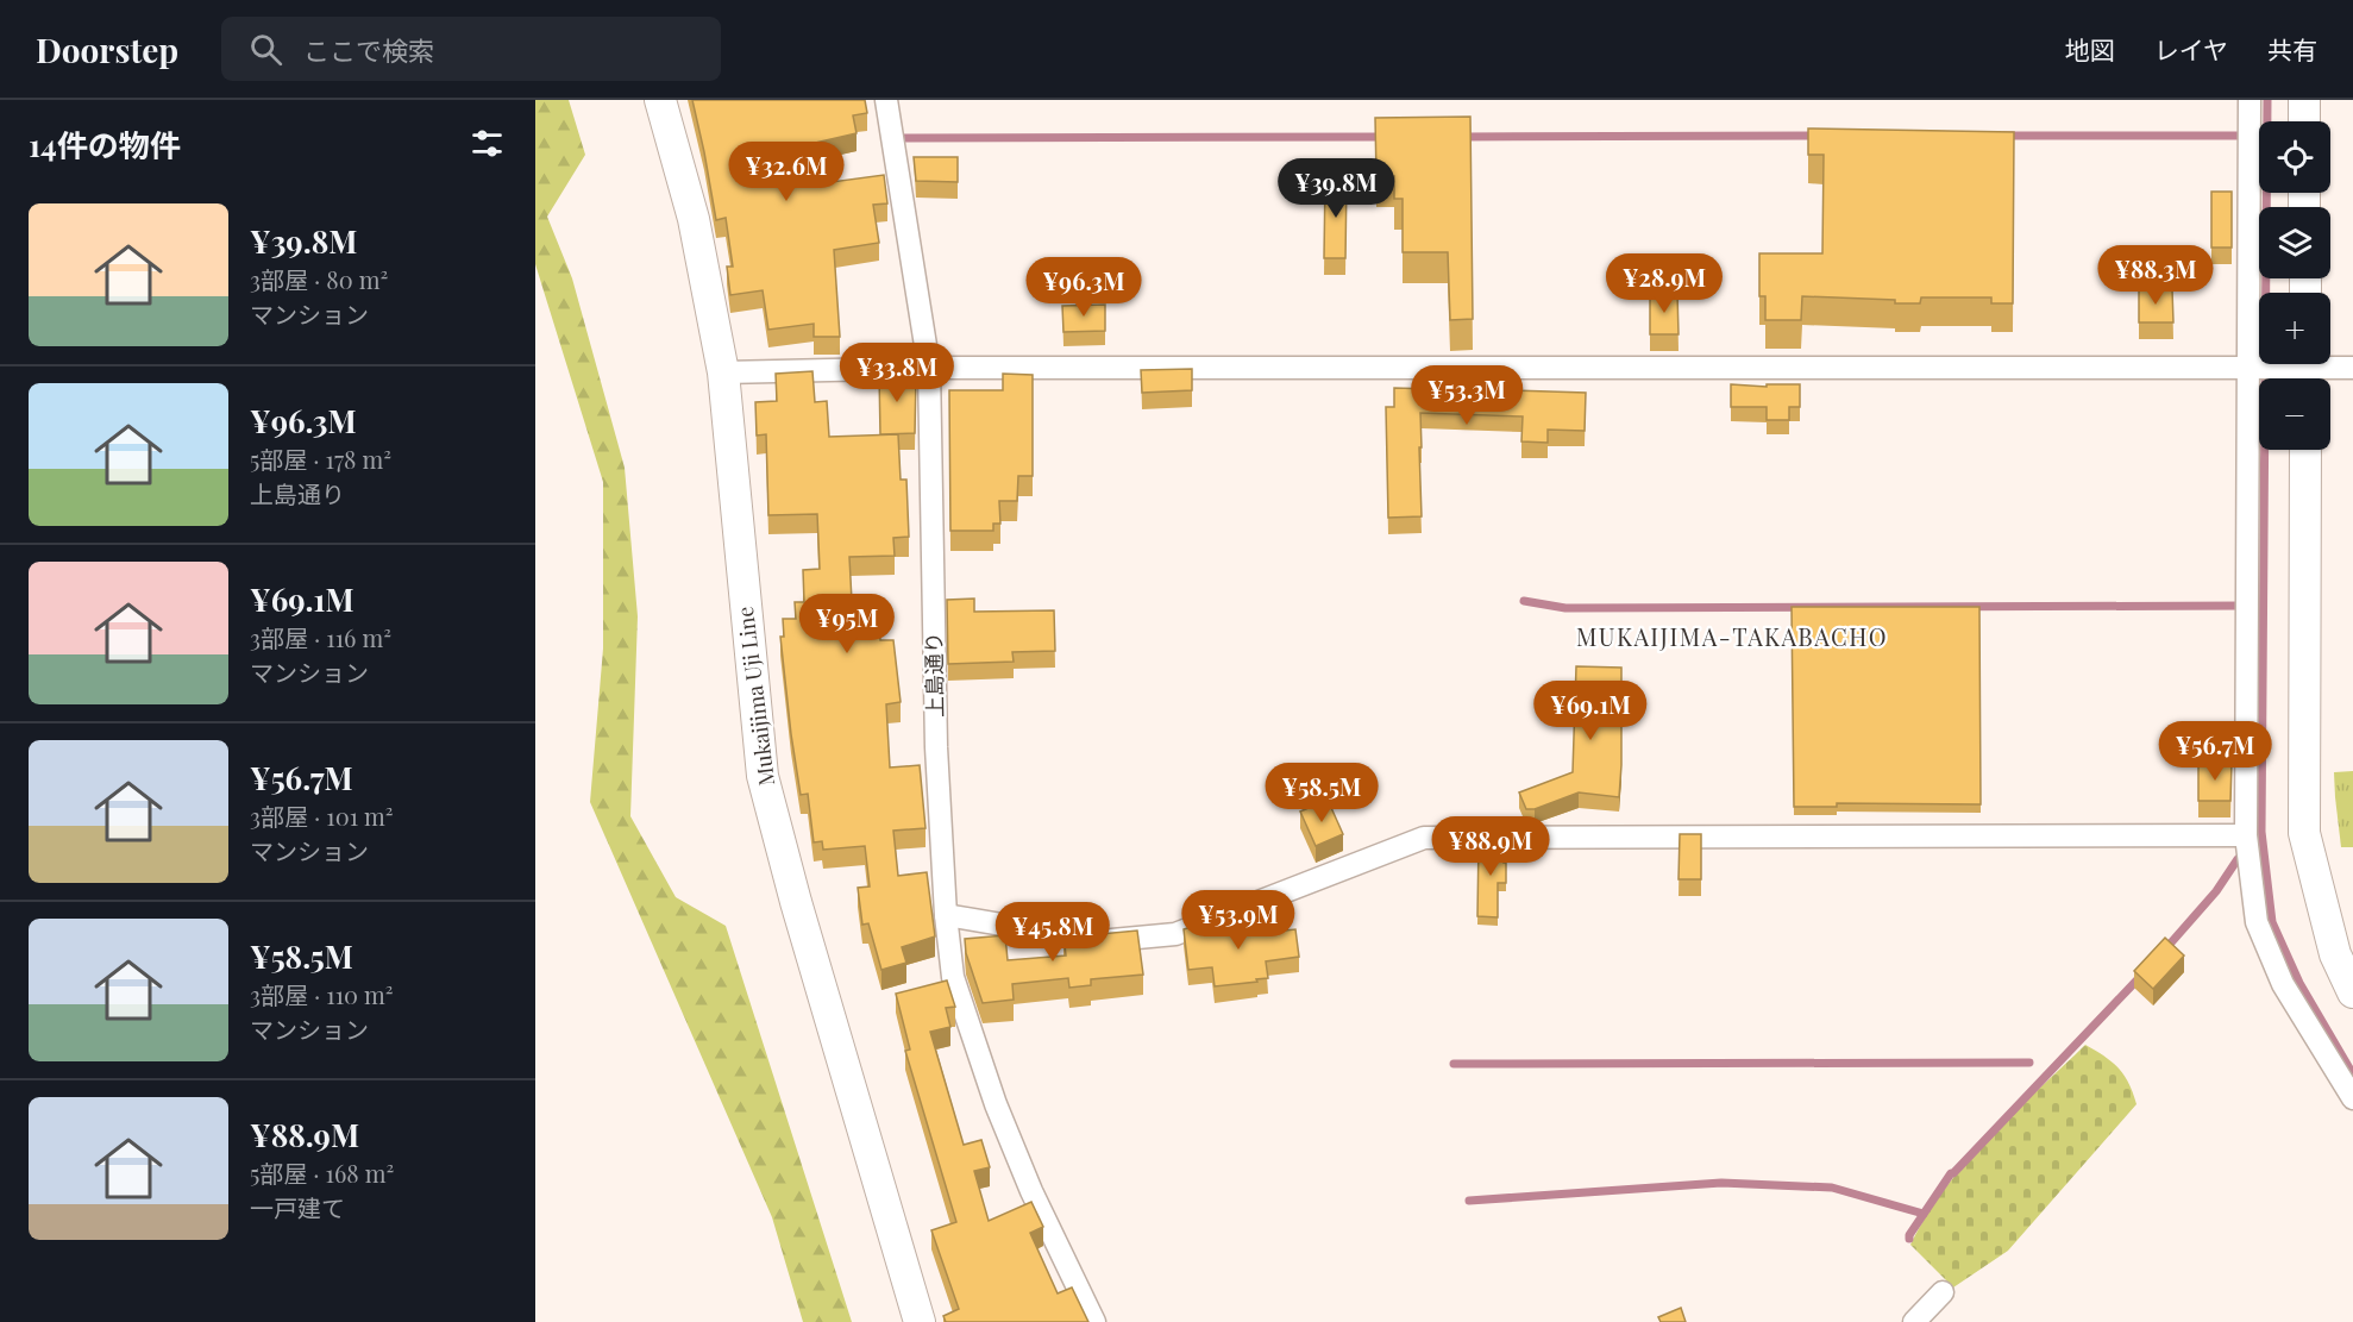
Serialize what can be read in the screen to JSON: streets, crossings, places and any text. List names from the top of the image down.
{
  "streets": {
    "main road": ["Mukaijima Uji Line"],
    "street": ["上島通り"]
  },
  "districts": ["MUKAIJIMA-TAKABACHO"],
  "page": {
    "header": "Doorstep",
    "search": "ここで検索",
    "nav": ["地図", "レイヤ", "共有"],
    "heading": "14件の物件",
    "map_buttons": ["+", "−"],
    "price": [
      "¥32.6M",
      "¥39.8M",
      "¥88.3M",
      "¥28.9M",
      "¥96.3M",
      "¥33.8M",
      "¥53.3M",
      "¥95M",
      "¥69.1M",
      "¥56.7M",
      "¥58.5M",
      "¥88.9M",
      "¥53.9M",
      "¥45.8M"
    ],
    "list": [
      {
        "name": "¥39.8M",
        "note": "3部屋 · 80 m² · マンション"
      },
      {
        "name": "¥96.3M",
        "note": "5部屋 · 178 m² · 上島通り"
      },
      {
        "name": "¥69.1M",
        "note": "3部屋 · 116 m² · マンション"
      },
      {
        "name": "¥56.7M",
        "note": "3部屋 · 101 m² · マンション"
      },
      {
        "name": "¥58.5M",
        "note": "3部屋 · 110 m² · マンション"
      },
      {
        "name": "¥88.9M",
        "note": "5部屋 · 168 m² · 一戸建て"
      }
    ]
  }
}
